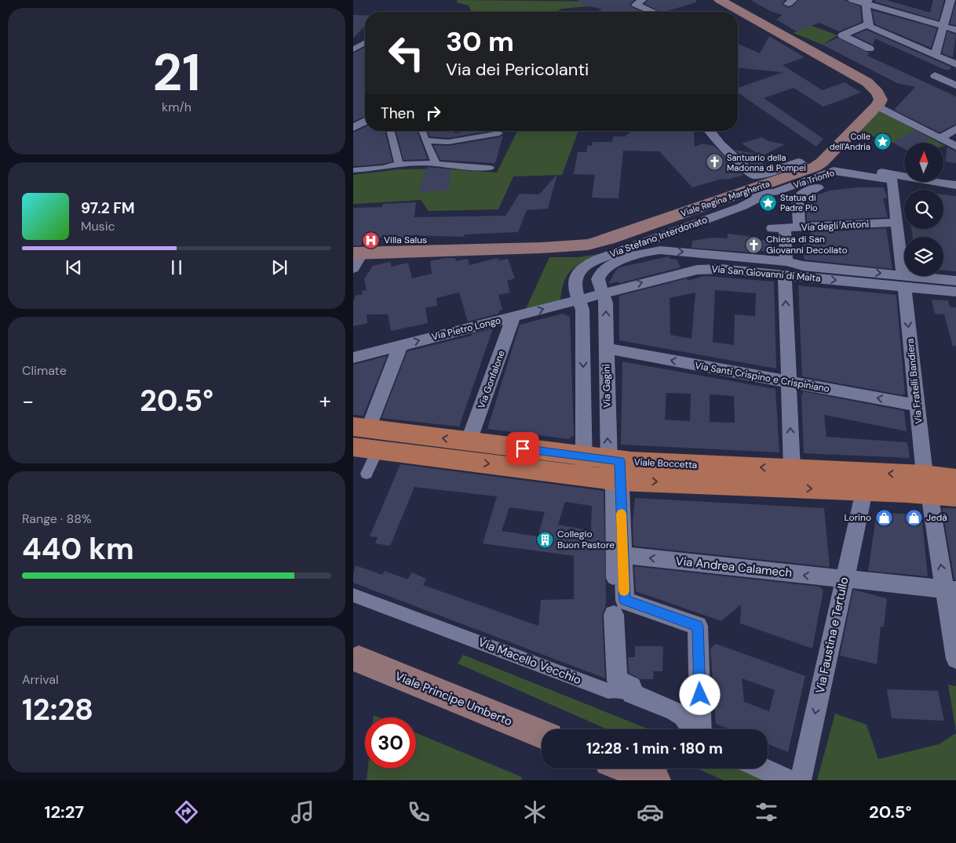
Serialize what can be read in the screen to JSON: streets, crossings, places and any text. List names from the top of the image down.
{
  "streets": {
    "main road": ["Viale Regina Margherita", "Viale Boccetta", "Viale Principe Umberto"],
    "street": [
      "Via Trionfo",
      "Via degli Antoni",
      "Via Stefano Interdonato",
      "Via San Giovanni di Malta",
      "Via Pietro Longo",
      "Via Santi Crispino e Crispiniano",
      "Via Gonfalone",
      "Via Fratelli Bandiera",
      "Via Gagini",
      "Via Andrea Calamech",
      "Via Faustina e Tertullo",
      "Via Macello Vecchio"
    ]
  },
  "crossings": [
    ["Via Trionfo", "Viale Regina Margherita"],
    ["Via Trionfo", "Via Stefano Interdonato"],
    ["Via Trionfo", "Via Fratelli Bandiera"],
    ["Viale Regina Margherita", "Via Stefano Interdonato"],
    ["Via degli Antoni", "Via San Giovanni di Malta"],
    ["Via degli Antoni", "Via Fratelli Bandiera"],
    ["Via degli Antoni", "Via Gagini"],
    ["Via Stefano Interdonato", "Via San Giovanni di Malta"],
    ["Via Stefano Interdonato", "Via Pietro Longo"],
    ["Via San Giovanni di Malta", "Via Pietro Longo"],
    ["Via San Giovanni di Malta", "Via Gagini"],
    ["Via Pietro Longo", "Via Gonfalone"],
    ["Via Santi Crispino e Crispiniano", "Via Fratelli Bandiera"],
    ["Via Santi Crispino e Crispiniano", "Via Gagini"],
    ["Via Gonfalone", "Viale Boccetta"],
    ["Via Fratelli Bandiera", "Viale Boccetta"],
    ["Via Fratelli Bandiera", "Via Andrea Calamech"],
    ["Via Gagini", "Viale Boccetta"],
    ["Via Gagini", "Via Andrea Calamech"],
    ["Viale Boccetta", "Via Faustina e Tertullo"],
    ["Via Andrea Calamech", "Via Faustina e Tertullo"]
  ],
  "one_way": [
    "Via San Giovanni di Malta",
    "Via Pietro Longo",
    "Via Santi Crispino e Crispiniano",
    "Via Andrea Calamech",
    "Via Faustina e Tertullo"
  ],
  "places": {
    "place": ["Colle dell'Andria", "Statua di Padre Pio"],
    "church": ["Santuario della Madonna di Pompei", "Chiesa di San Giovanni Decollato"],
    "hospital": ["Villa Salus"],
    "shop": ["Lorino", "Jedà"],
    "building": ["Collegio Buon Pastore"]
  },
  "north": "top",
  "page": {
    "tile": [
      ["21", "km/h"],
      "Climate",
      ["Range · 88%", "440 km"],
      ["Arrival", "12:28"]
    ],
    "turn": ["30 m", "Via dei Pericolanti"],
    "then": "Then",
    "song": ["97.2 FM", "Music"],
    "heat": ["−", "20.5°", "+"],
    "limit": "30",
    "trip": "12:28 · 1 min · 180 m",
    "tabs": ["12:27", "20.5°"]
  }
}
